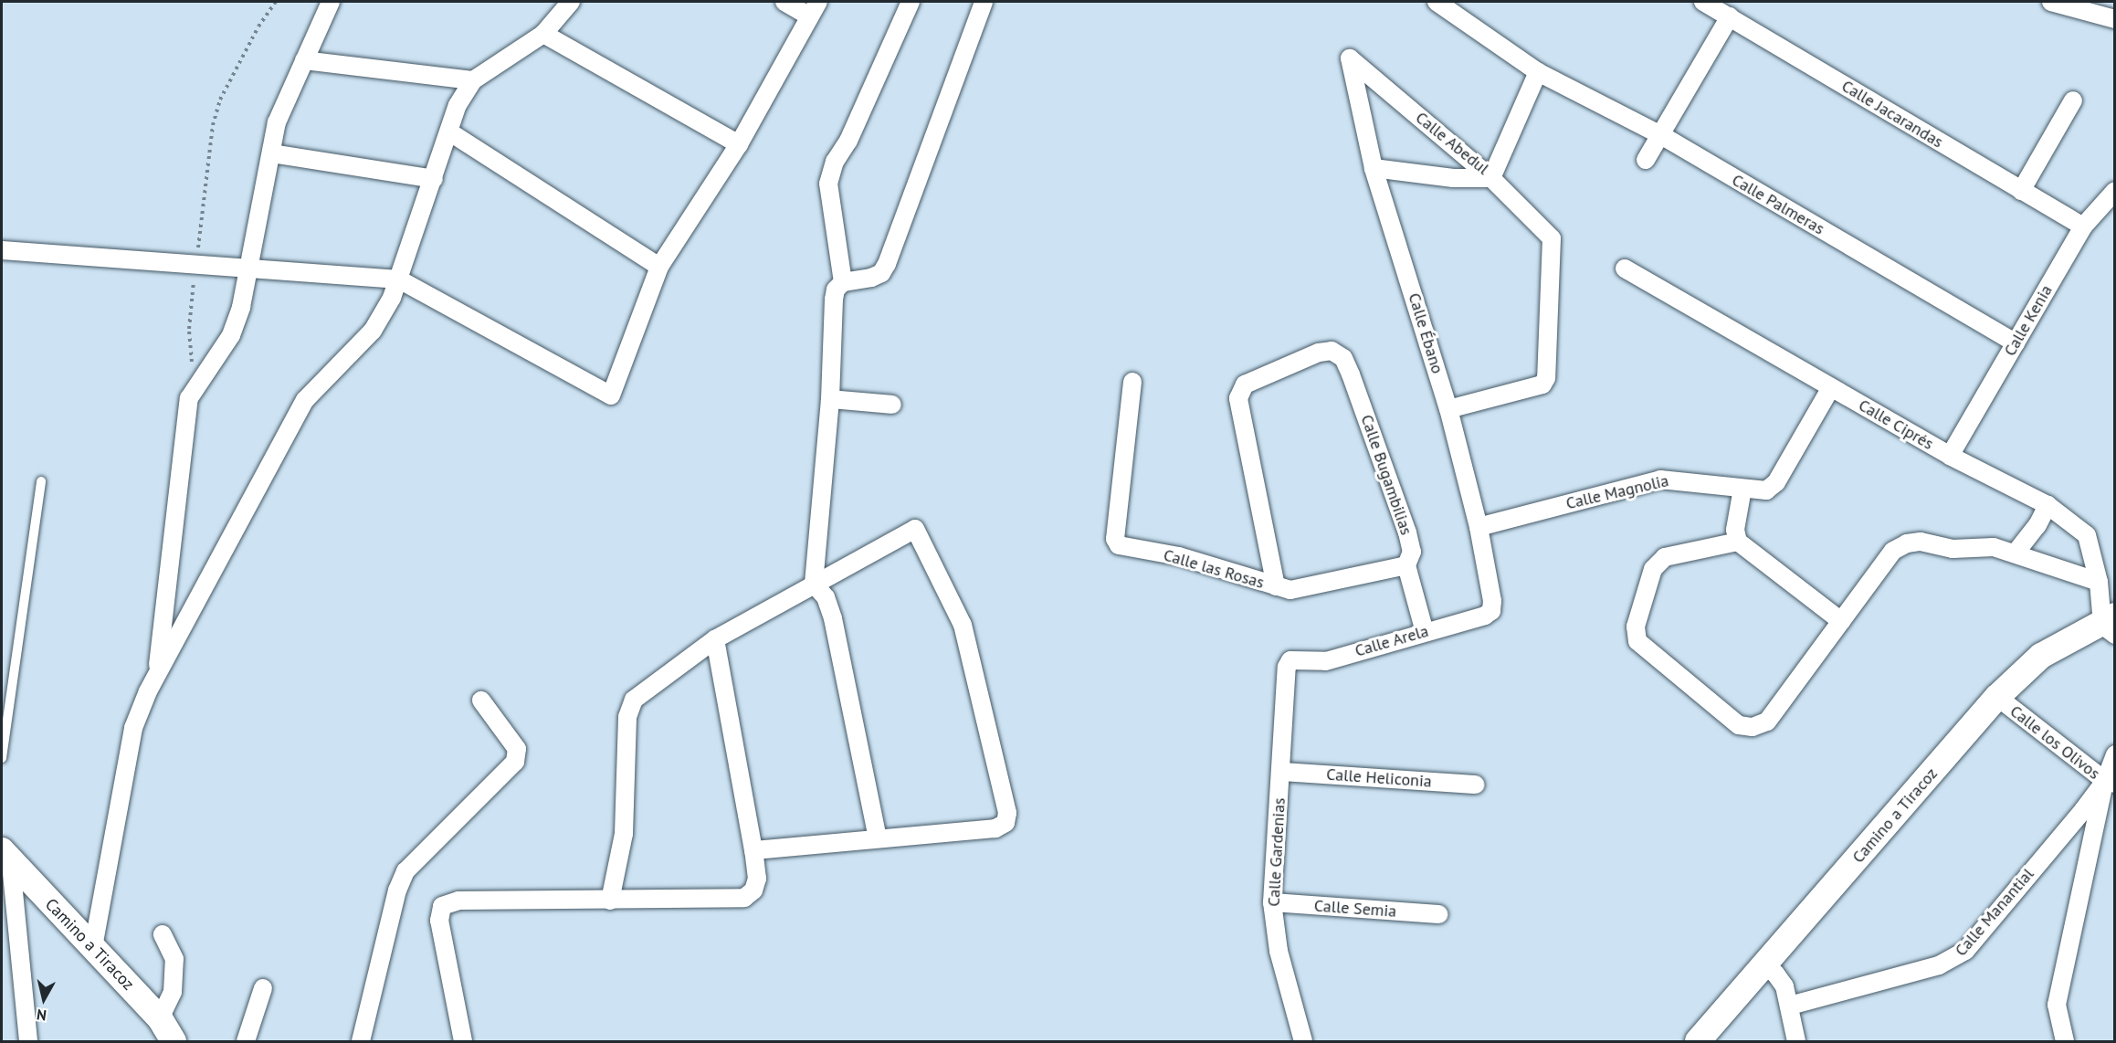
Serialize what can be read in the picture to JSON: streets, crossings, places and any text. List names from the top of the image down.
{
  "streets": {
    "street": [
      "Calle Jacarandas",
      "Calle Abedul",
      "Calle Palmeras",
      "Calle Kenia",
      "Calle Ébano",
      "Calle Ciprés",
      "Calle Bugambilias",
      "Calle Magnolia",
      "Calle las Rosas",
      "Calle Arela",
      "Calle los Olivos",
      "Calle Heliconia",
      "Camino a Tiracoz",
      "Calle Gardenias",
      "Calle Semia",
      "Calle Manantial"
    ]
  },
  "crossings": [
    ["Calle Jacarandas", "Calle Kenia"],
    ["Calle Abedul", "Calle Palmeras"],
    ["Calle Abedul", "Calle Ébano"],
    ["Calle Palmeras", "Calle Kenia"],
    ["Calle Kenia", "Calle Ciprés"],
    ["Calle Ébano", "Calle Magnolia"],
    ["Calle Ébano", "Calle Arela"],
    ["Calle Ciprés", "Calle Magnolia"],
    ["Calle Ciprés", "Camino a Tiracoz"],
    ["Calle Bugambilias", "Calle las Rosas"],
    ["Calle Bugambilias", "Calle Arela"],
    ["Calle Arela", "Calle Gardenias"],
    ["Calle los Olivos", "Camino a Tiracoz"],
    ["Calle los Olivos", "Calle Manantial"],
    ["Calle Heliconia", "Calle Gardenias"],
    ["Calle Gardenias", "Calle Semia"]
  ],
  "north": "bottom"
}
